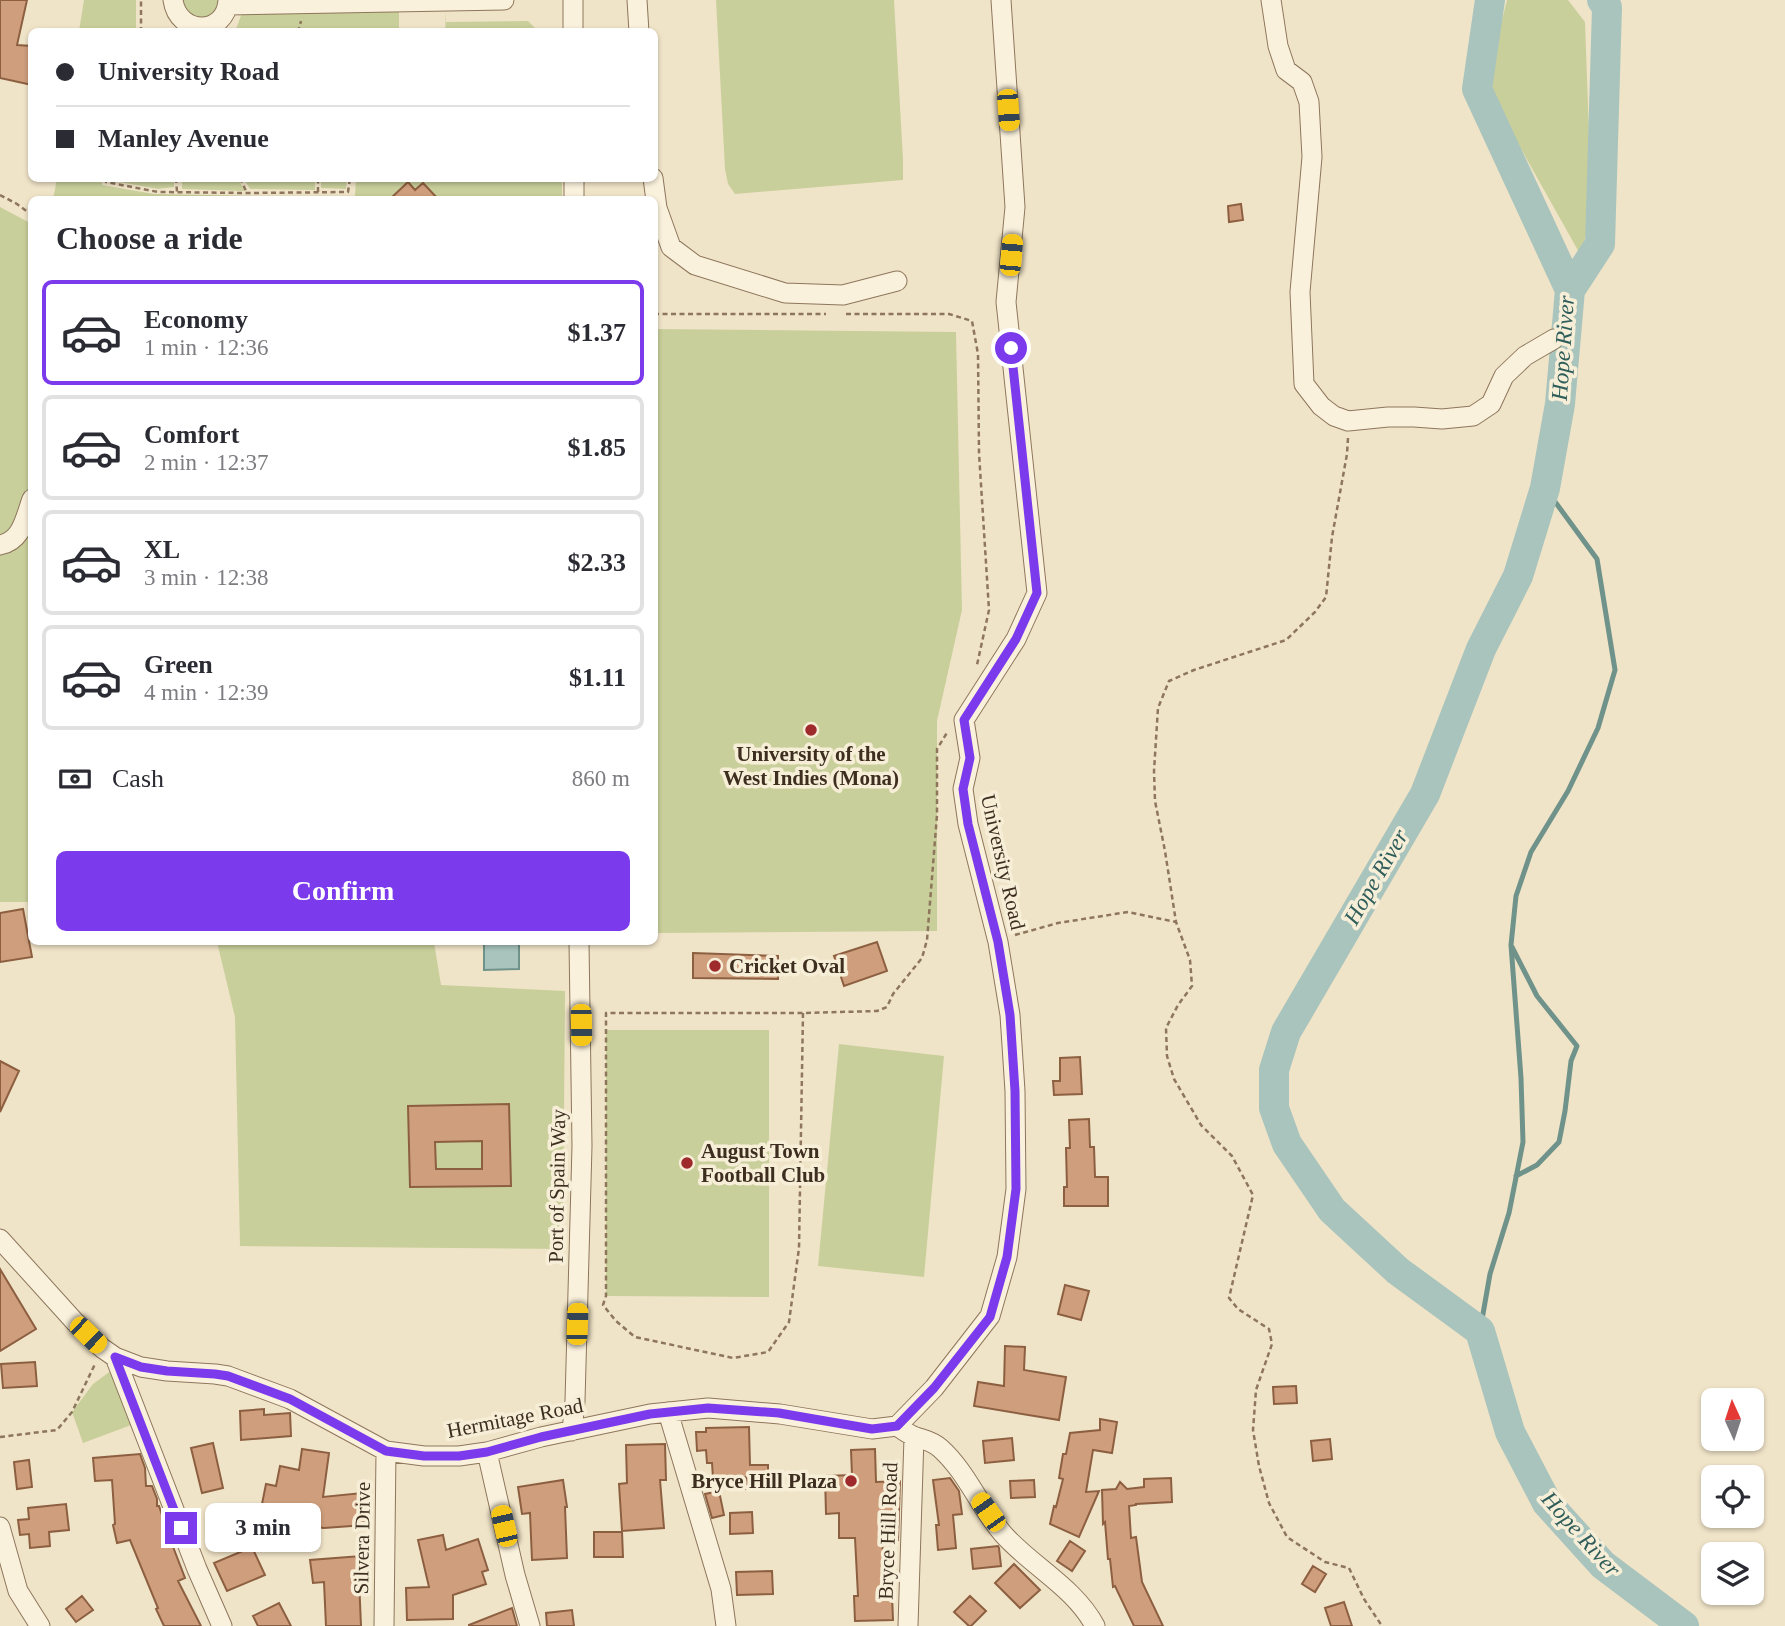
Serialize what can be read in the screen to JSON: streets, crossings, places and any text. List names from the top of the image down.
{
  "streets": {
    "street": [
      "University Road",
      "Port of Spain Way",
      "Hermitage Road",
      "Bryce Hill Road",
      "Silvera Drive"
    ]
  },
  "crossings": [
    ["University Road", "Hermitage Road"],
    ["University Road", "Bryce Hill Road"],
    ["Port of Spain Way", "Hermitage Road"],
    ["Hermitage Road", "Bryce Hill Road"],
    ["Hermitage Road", "Silvera Drive"]
  ],
  "water": ["Hope River"],
  "places": [
    "University of the West Indies (Mona)",
    "Cricket Oval",
    "August Town Football Club",
    "Bryce Hill Plaza"
  ],
  "north": "top",
  "page": {
    "banner": ["University Road", "Manley Avenue"],
    "heading": "Choose a ride",
    "list": [
      {
        "name": "Economy",
        "note": "1 min · 12:36",
        "value": "$1.37"
      },
      {
        "name": "Comfort",
        "note": "2 min · 12:37",
        "value": "$1.85"
      },
      {
        "name": "XL",
        "note": "3 min · 12:38",
        "value": "$2.33"
      },
      {
        "name": "Green",
        "note": "4 min · 12:39",
        "value": "$1.11"
      }
    ],
    "pay": ["Cash", "860 m"],
    "buttons": "Confirm",
    "bubble": "3 min"
  }
}
